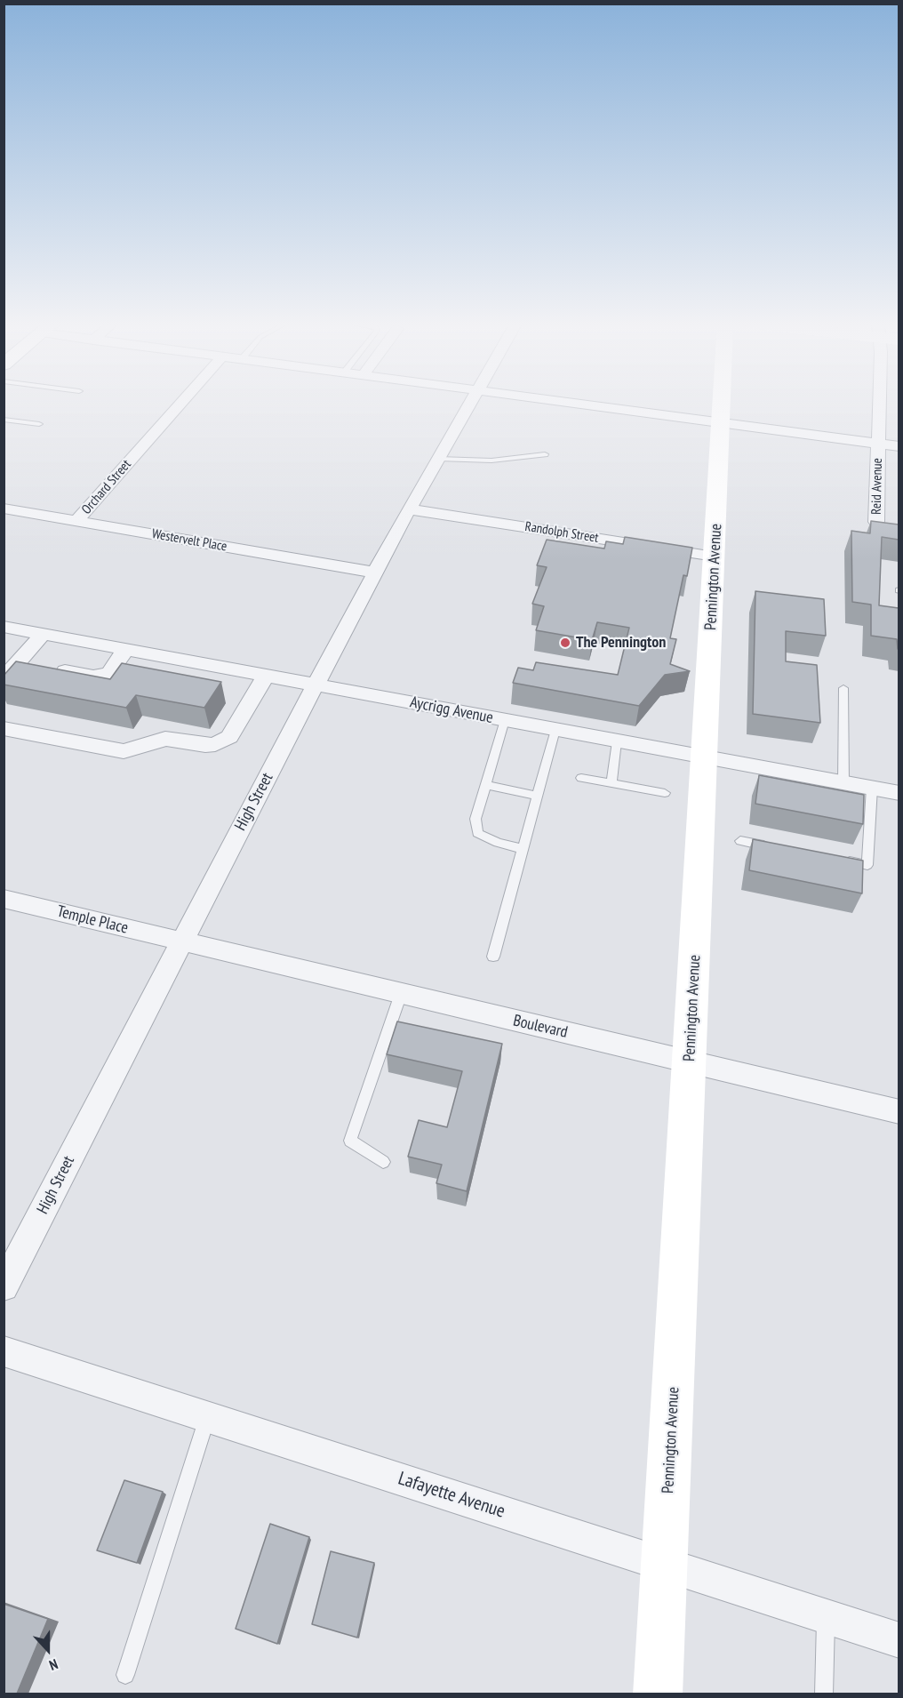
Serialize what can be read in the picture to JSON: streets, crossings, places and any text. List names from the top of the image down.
{
  "streets": {
    "street": [
      "Reid Avenue",
      "Orchard Street",
      "Randolph Street",
      "Westervelt Place",
      "Pennington Avenue",
      "Aycrigg Avenue",
      "High Street",
      "Temple Place",
      "Boulevard",
      "Lafayette Avenue"
    ]
  },
  "crossings": [
    ["Orchard Street", "Westervelt Place"],
    ["Randolph Street", "Pennington Avenue"],
    ["Randolph Street", "High Street"],
    ["Westervelt Place", "High Street"],
    ["Pennington Avenue", "Aycrigg Avenue"],
    ["Pennington Avenue", "Boulevard"],
    ["Pennington Avenue", "Lafayette Avenue"],
    ["Aycrigg Avenue", "High Street"],
    ["High Street", "Temple Place"],
    ["High Street", "Boulevard"],
    ["Temple Place", "Boulevard"]
  ],
  "places": ["The Pennington"],
  "north": "bottom"
}
